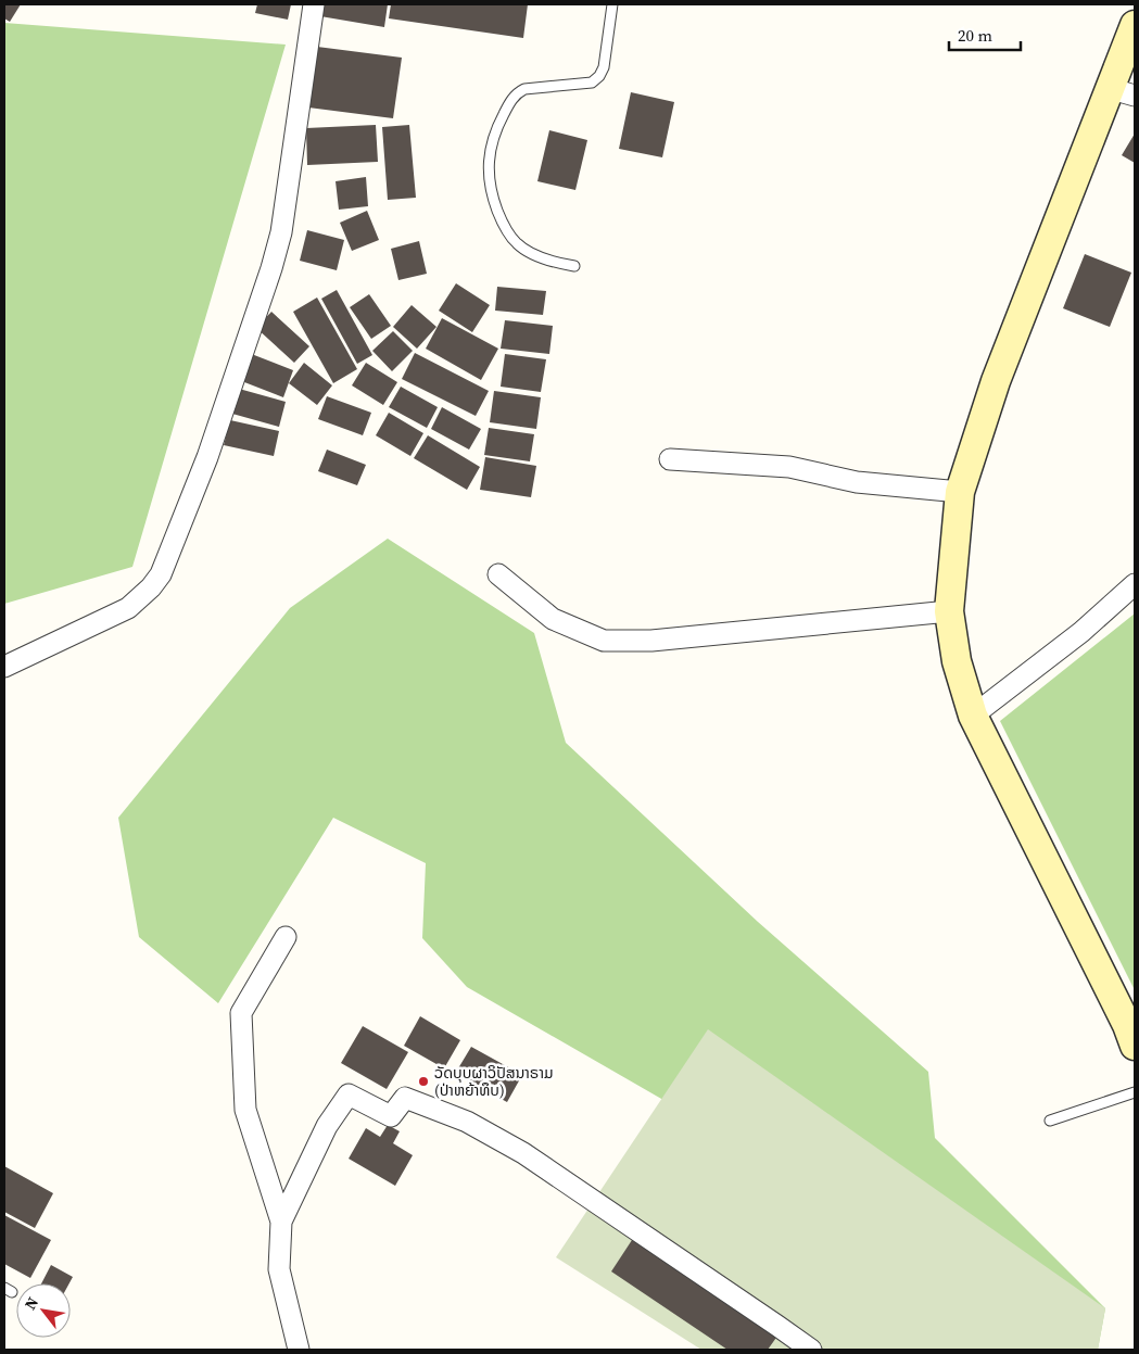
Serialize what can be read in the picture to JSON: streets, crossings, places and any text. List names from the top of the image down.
{
  "places": ["ວັດບຸບຜາວິປັສນາຣາມ (ປ່າຫຍ້າທຶບ)"],
  "scale_bar": "20 m",
  "north": "top left"
}
